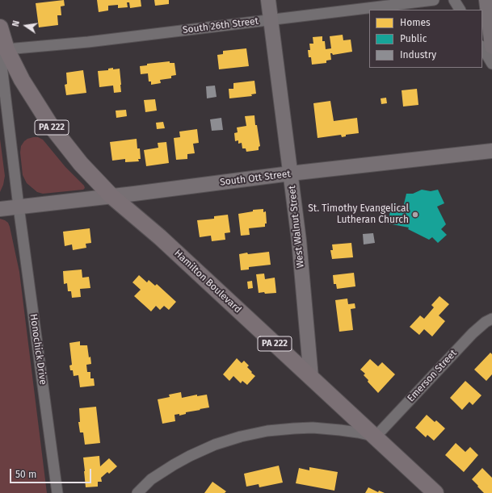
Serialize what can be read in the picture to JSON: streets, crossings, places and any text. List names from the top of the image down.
{
  "streets": {
    "main road": ["PA 222", "Hamilton Boulevard"],
    "street": [
      "South 26th Street",
      "South Ott Street",
      "West Walnut Street",
      "Honochick Drive",
      "Emerson Street"
    ]
  },
  "crossings": [
    ["South 26th Street", "PA 222"],
    ["South 26th Street", "West Walnut Street"],
    ["South 26th Street", "Hamilton Boulevard"],
    ["South 26th Street", "Honochick Drive"],
    ["PA 222", "Hamilton Boulevard"],
    ["PA 222", "Honochick Drive"],
    ["South Ott Street", "West Walnut Street"],
    ["South Ott Street", "Hamilton Boulevard"],
    ["South Ott Street", "Honochick Drive"],
    ["West Walnut Street", "Hamilton Boulevard"],
    ["Hamilton Boulevard", "Honochick Drive"],
    ["Hamilton Boulevard", "Emerson Street"]
  ],
  "places": ["St. Timothy Evangelical Lutheran Church"],
  "legend": ["Homes", "Public", "Industry"],
  "scale_bar": "50 m",
  "north": "left"
}
